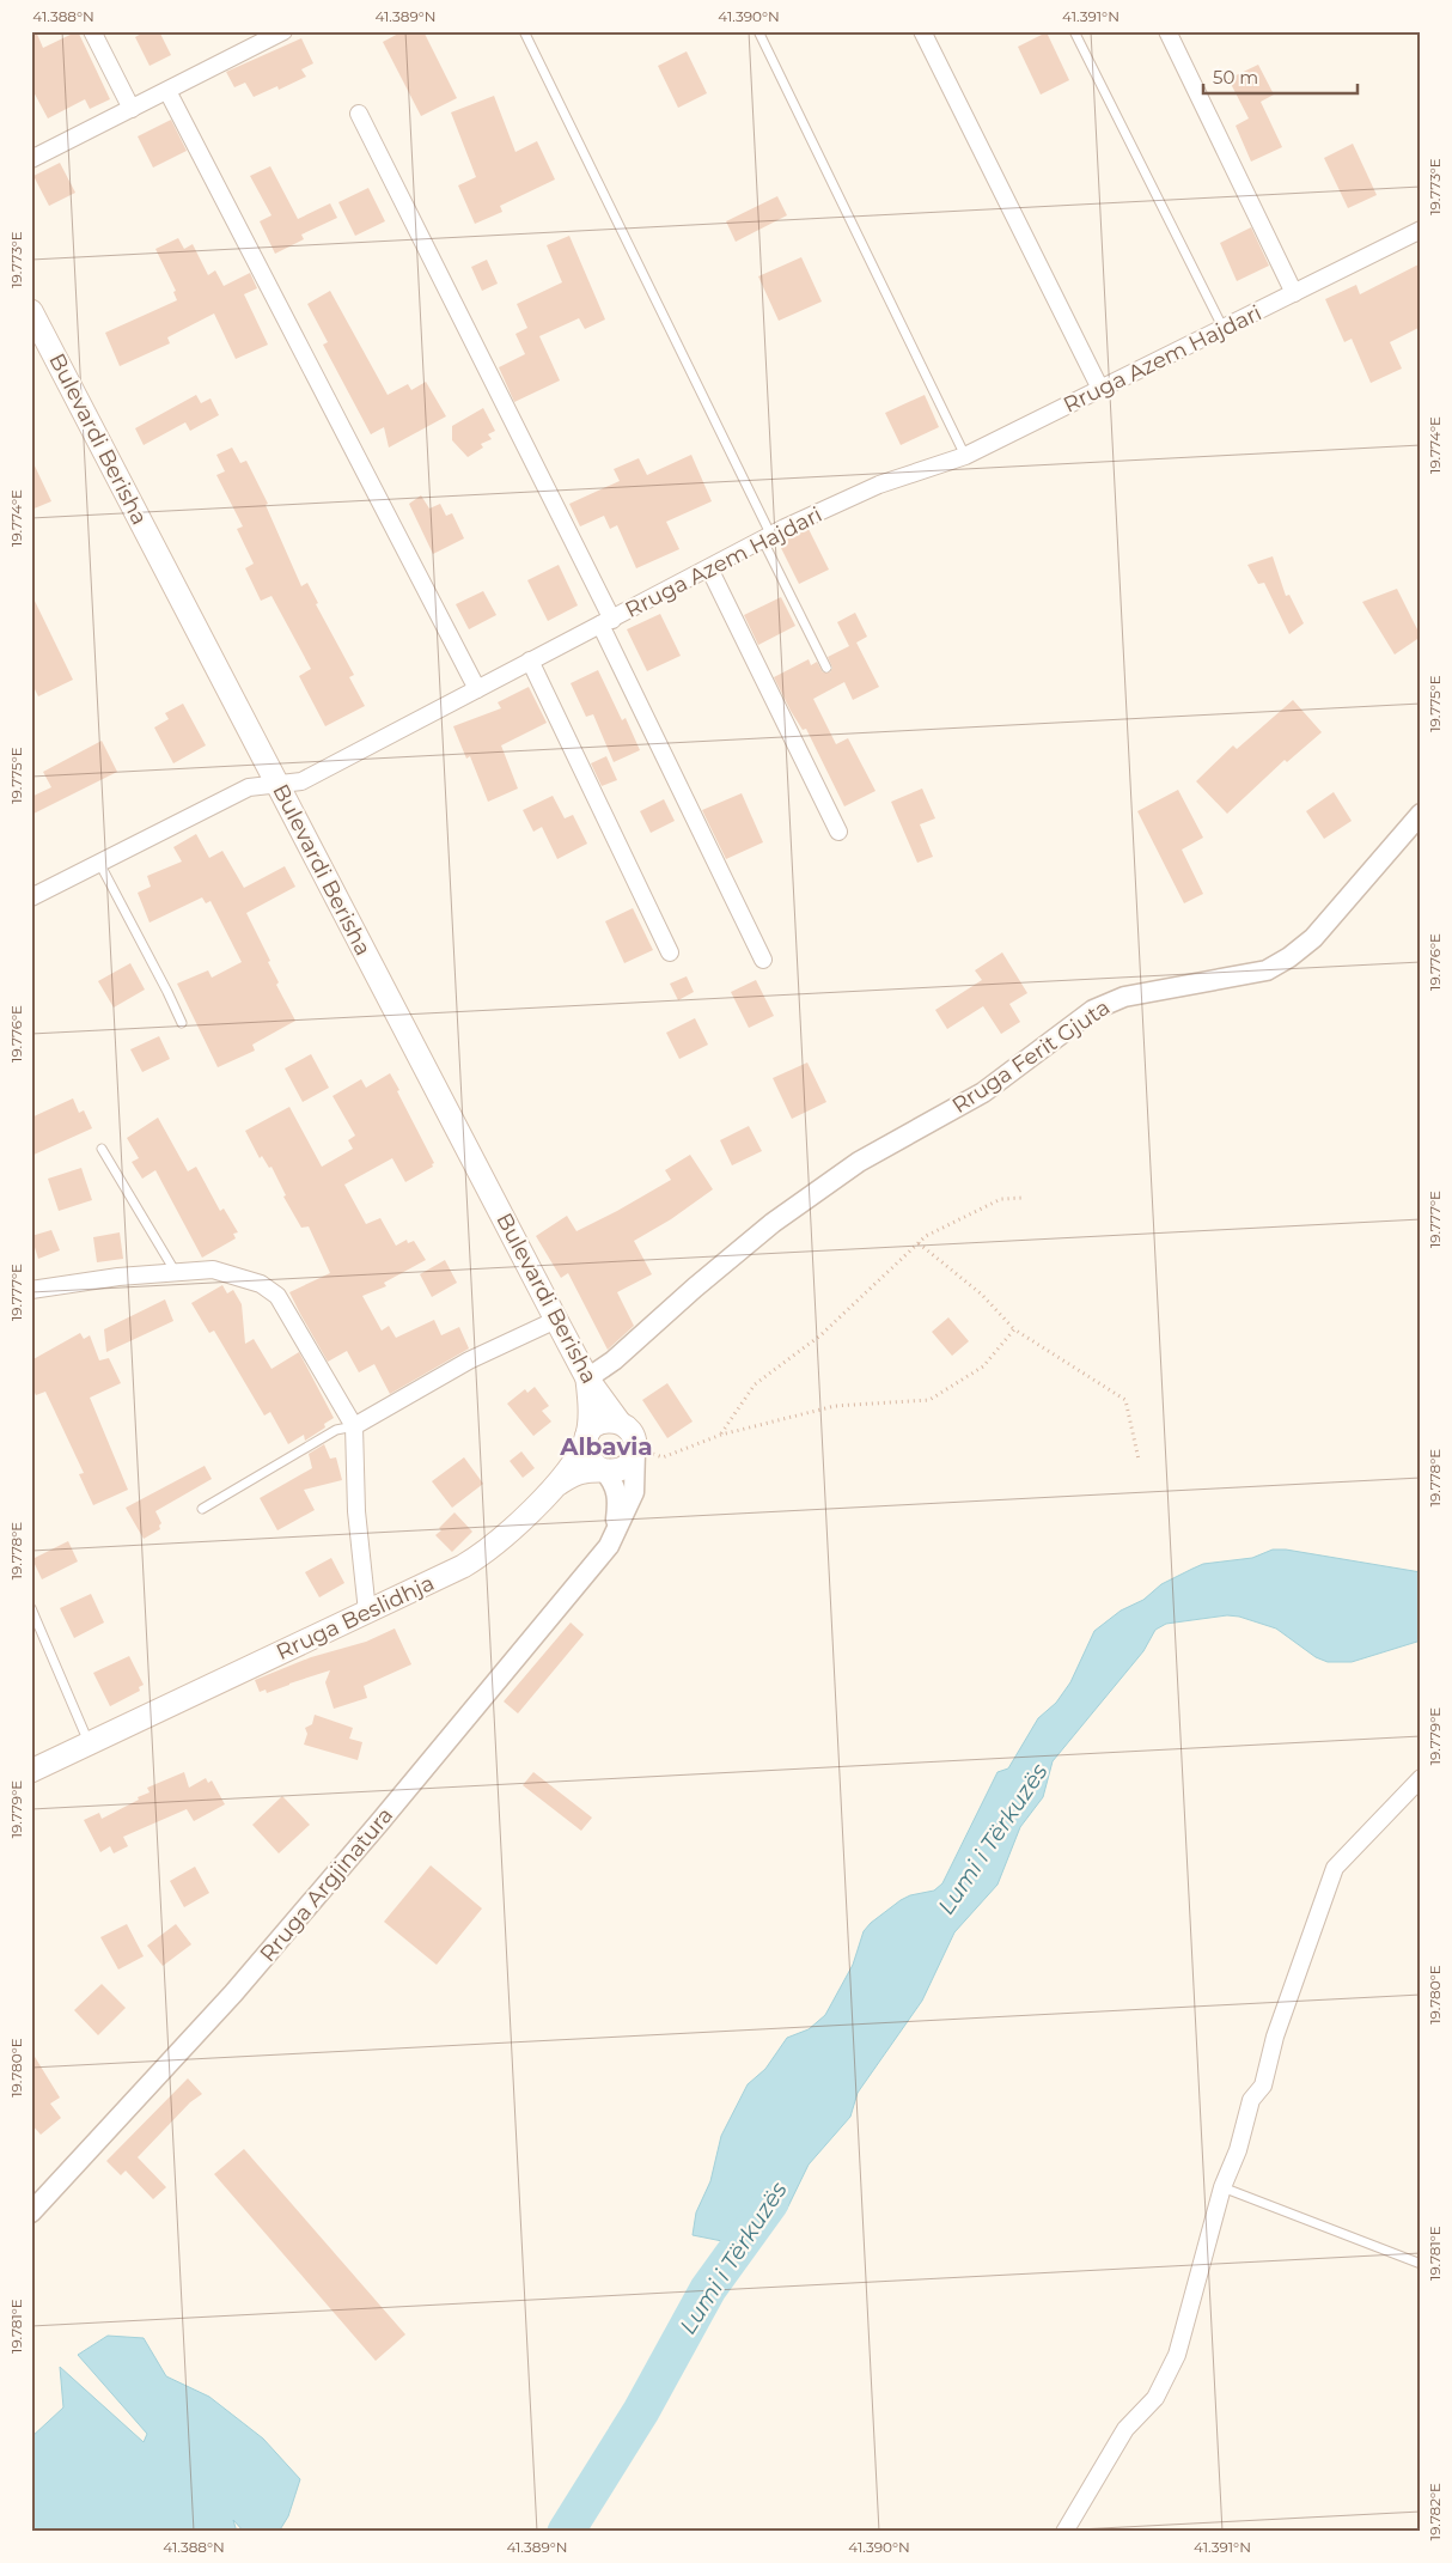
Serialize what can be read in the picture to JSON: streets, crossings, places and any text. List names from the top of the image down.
{
  "streets": {
    "main road": ["Bulevardi Berisha", "Rruga Beslidhja"],
    "street": ["Rruga Azem Hajdari", "Rruga Ferit Gjuta", "Rruga Argjinatura"]
  },
  "crossings": [
    ["Rruga Azem Hajdari", "Bulevardi Berisha"],
    ["Bulevardi Berisha", "Rruga Ferit Gjuta"],
    ["Bulevardi Berisha", "Rruga Beslidhja"],
    ["Bulevardi Berisha", "Rruga Argjinatura"],
    ["Rruga Ferit Gjuta", "Rruga Beslidhja"],
    ["Rruga Beslidhja", "Rruga Argjinatura"]
  ],
  "districts": ["Albavia"],
  "water": ["Lumi i Tërkuzës"],
  "scale_bar": "50 m",
  "coordinates": [
    "41.388°N",
    "41.389°N",
    "41.390°N",
    "41.391°N",
    "19.773°E",
    "19.774°E",
    "19.775°E",
    "19.776°E",
    "19.777°E",
    "19.778°E",
    "19.779°E",
    "19.780°E",
    "19.781°E",
    "19.782°E"
  ]
}
